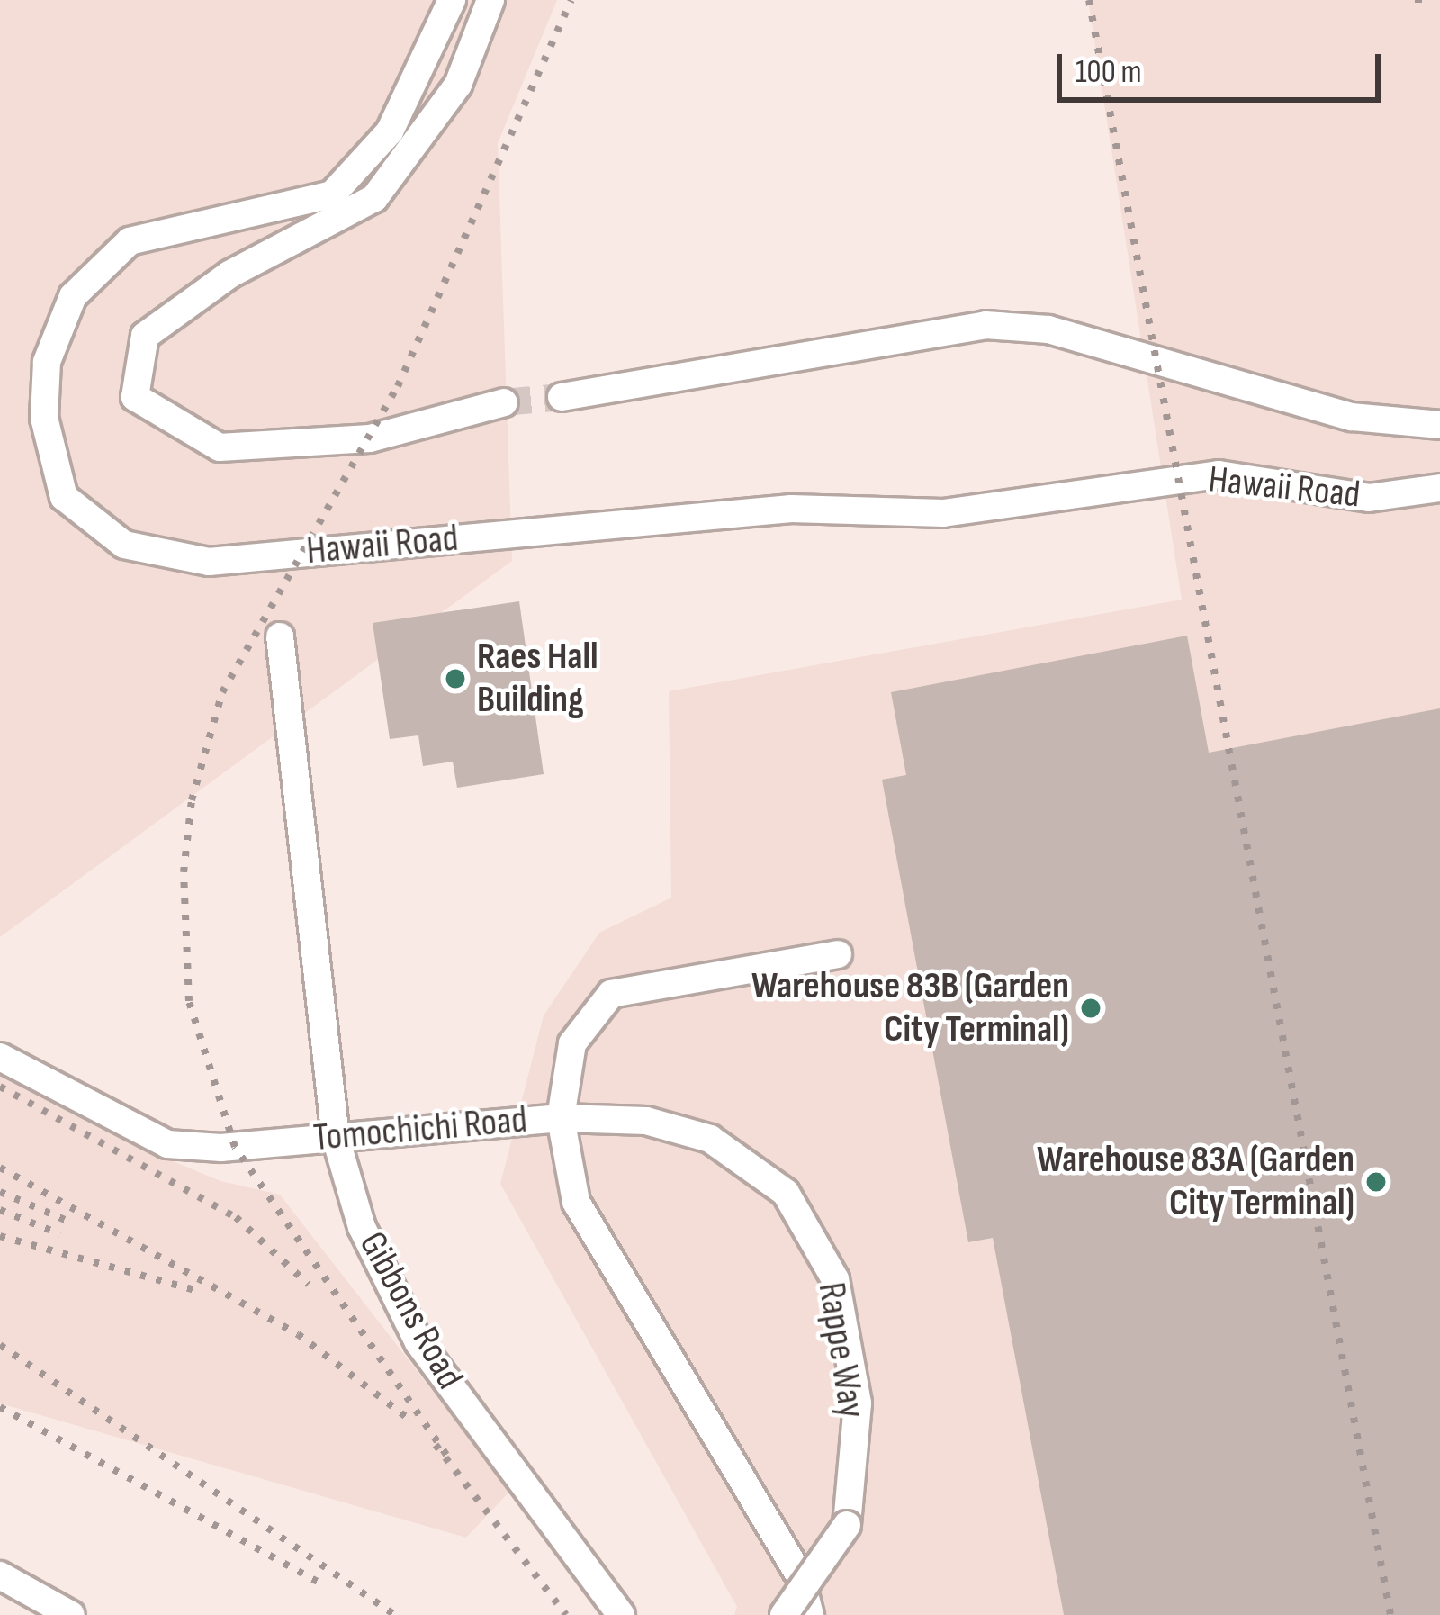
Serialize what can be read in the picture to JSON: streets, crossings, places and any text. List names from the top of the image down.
{
  "streets": {
    "street": [
      "Hawaii Road",
      "Tomochichi Road",
      "Gibbons Road",
      "Rappe Way"
    ]
  },
  "crossings": [
    ["Tomochichi Road", "Gibbons Road"],
    ["Tomochichi Road", "Rappe Way"]
  ],
  "places": ["Raes Hall Building", "Warehouse 83B (Garden City Terminal)", "Warehouse 83A (Garden City Terminal)"],
  "scale_bar": "100 m"
}
